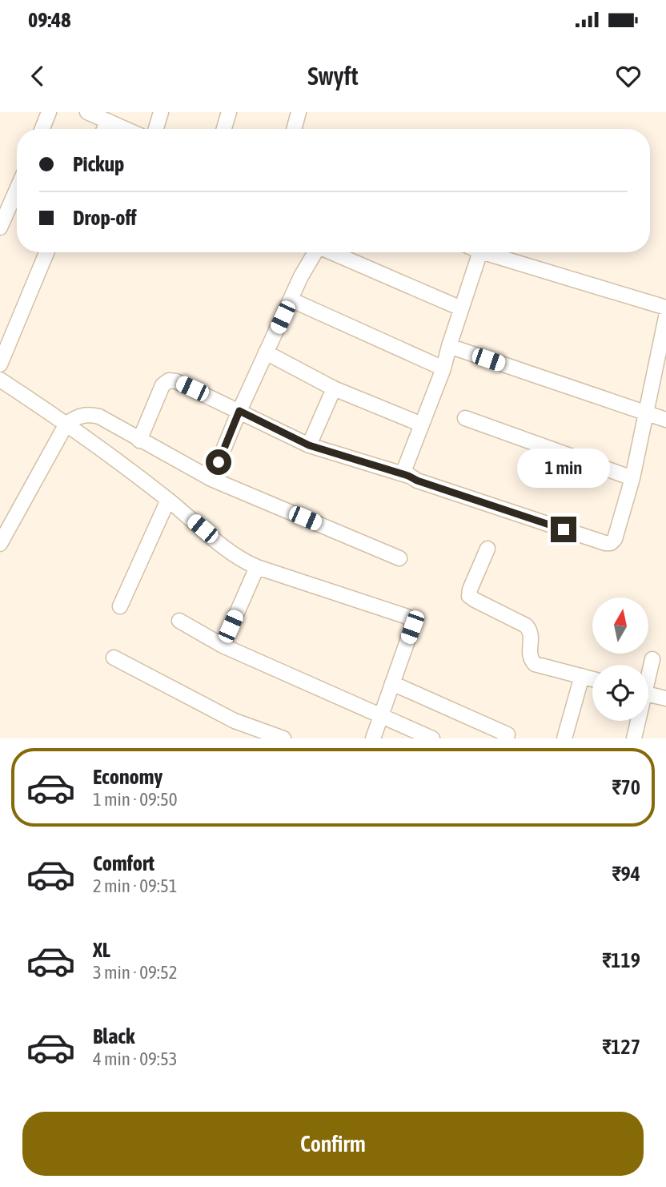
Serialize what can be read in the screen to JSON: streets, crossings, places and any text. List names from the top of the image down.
{
  "north": "top",
  "page": {
    "status": "09:48",
    "header": "Swyft",
    "banner": ["Pickup", "Drop-off"],
    "bubble": "1 min",
    "list": [
      {
        "name": "Economy",
        "note": "1 min · 09:50",
        "value": "₹70"
      },
      {
        "name": "Comfort",
        "note": "2 min · 09:51",
        "value": "₹94"
      },
      {
        "name": "XL",
        "note": "3 min · 09:52",
        "value": "₹119"
      },
      {
        "name": "Black",
        "note": "4 min · 09:53",
        "value": "₹127"
      }
    ],
    "buttons": "Confirm"
  }
}
